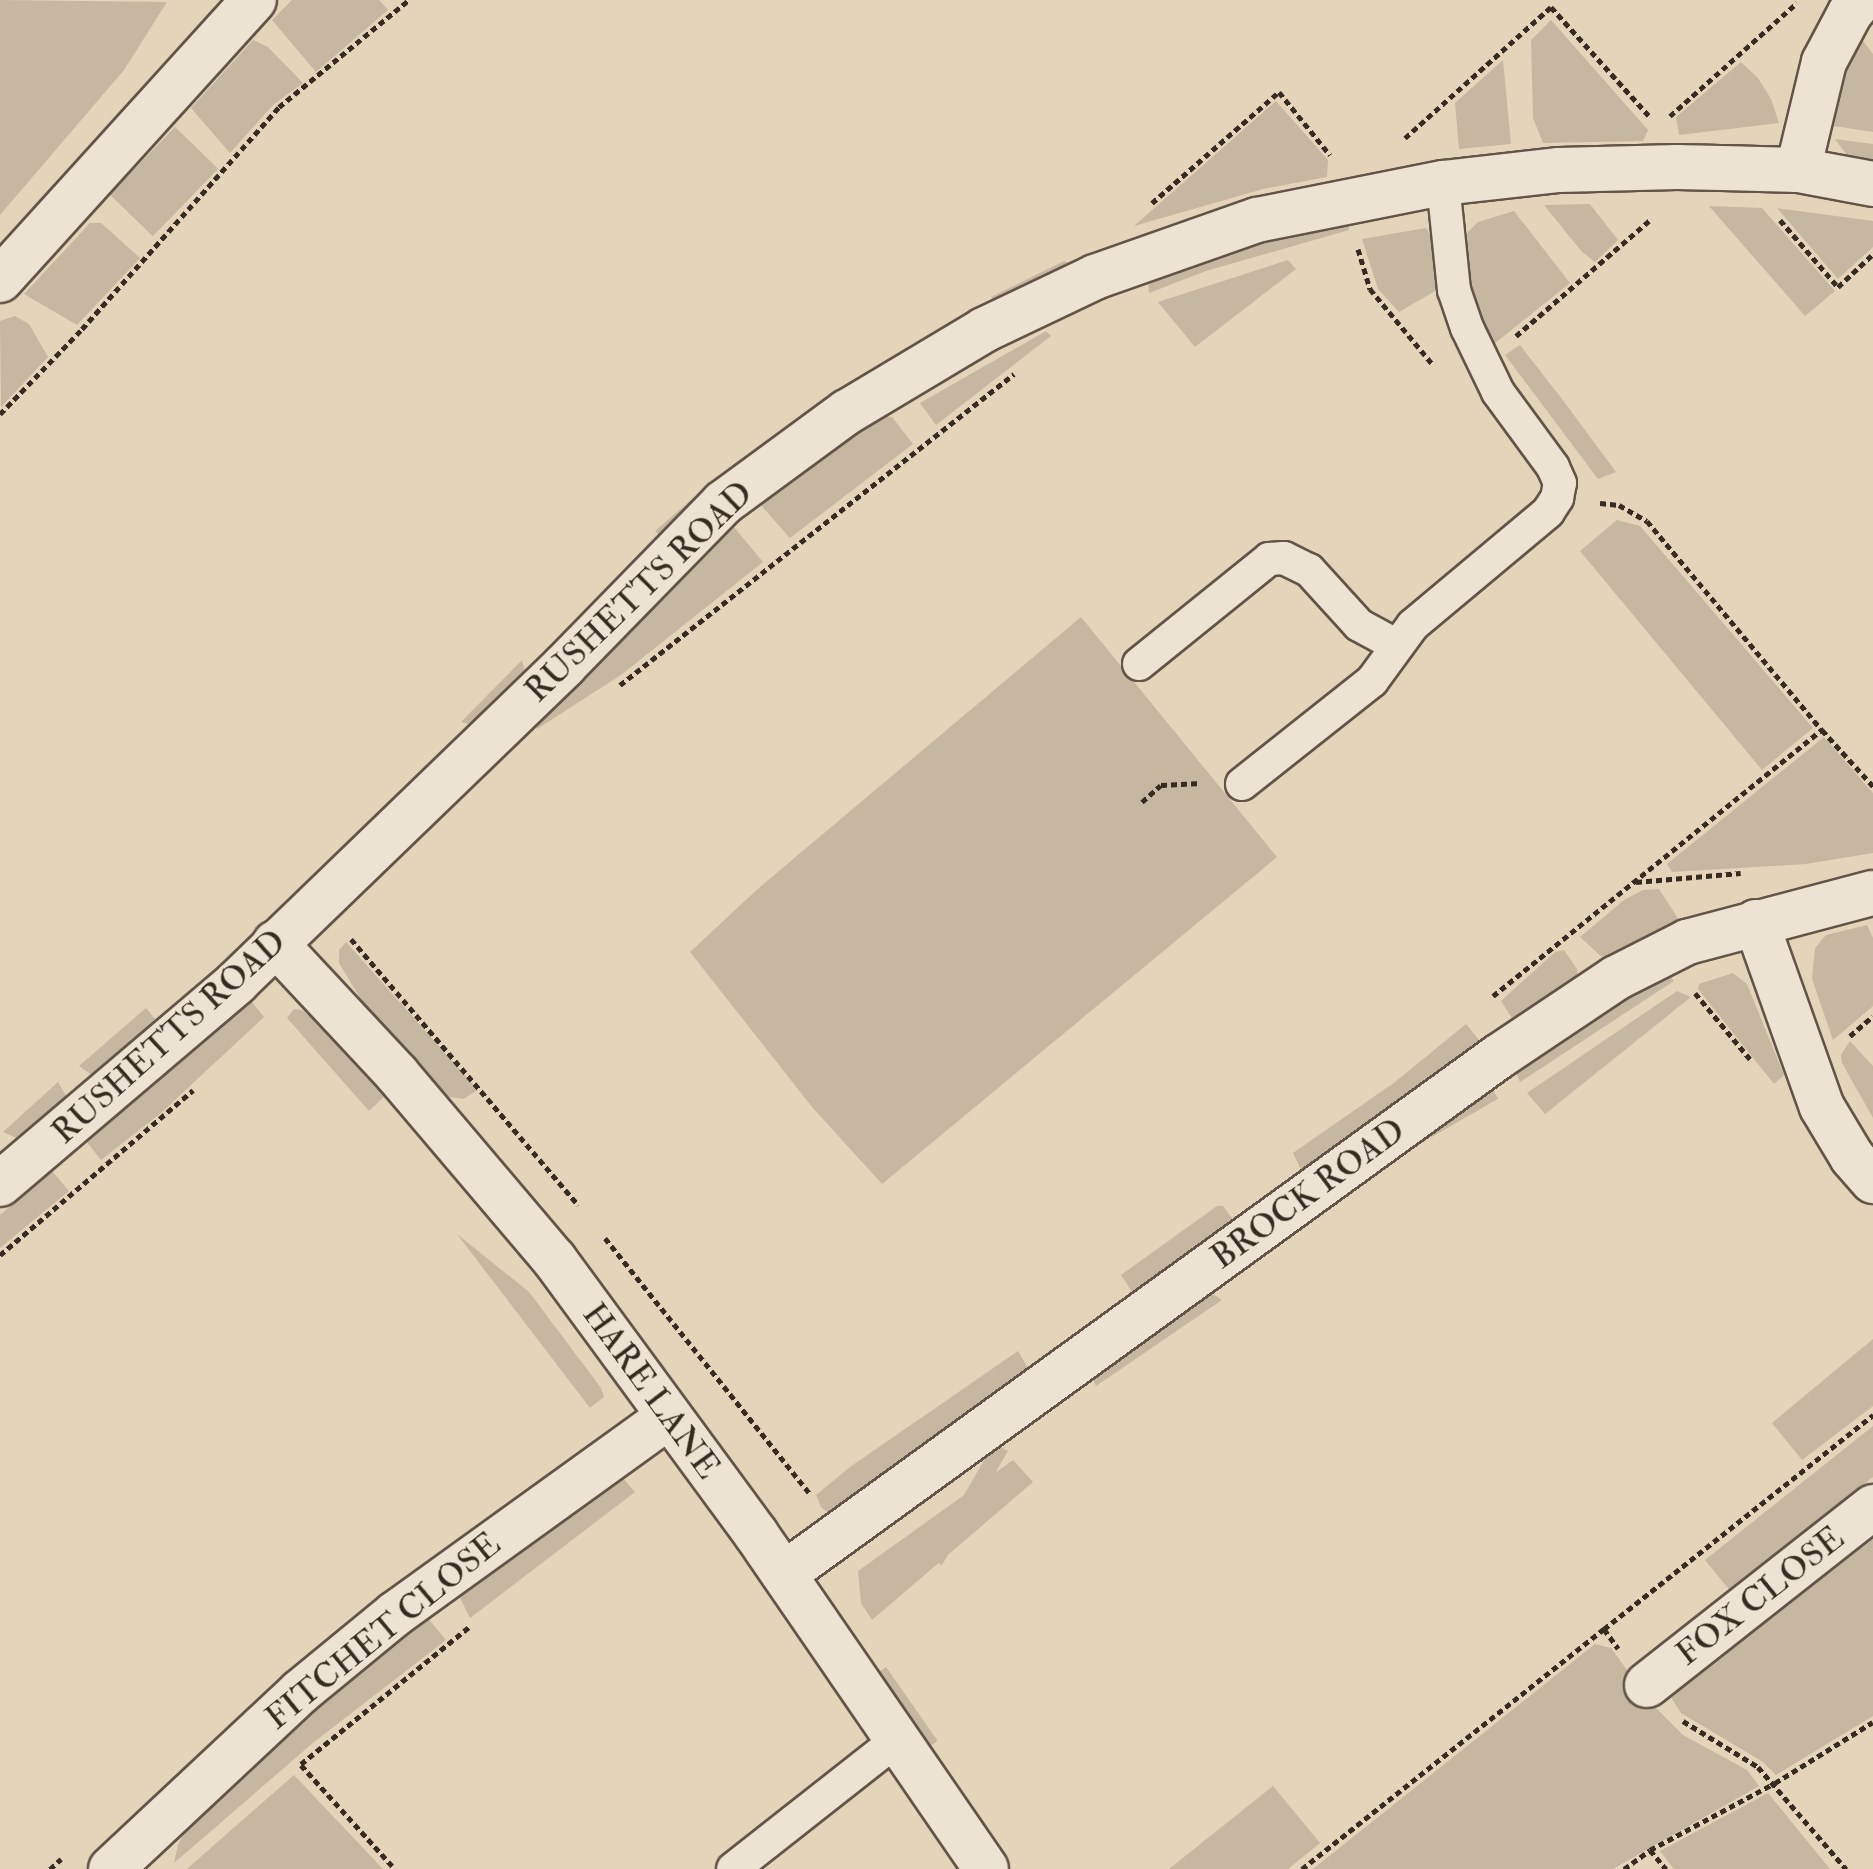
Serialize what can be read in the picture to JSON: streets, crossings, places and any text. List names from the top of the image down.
{
  "streets": {
    "street": [
      "RUSHETTS ROAD",
      "BROCK ROAD",
      "HARE LANE",
      "FOX CLOSE",
      "FITCHET CLOSE"
    ]
  },
  "crossings": [
    ["RUSHETTS ROAD", "HARE LANE"],
    ["BROCK ROAD", "HARE LANE"],
    ["HARE LANE", "FITCHET CLOSE"]
  ]
}
